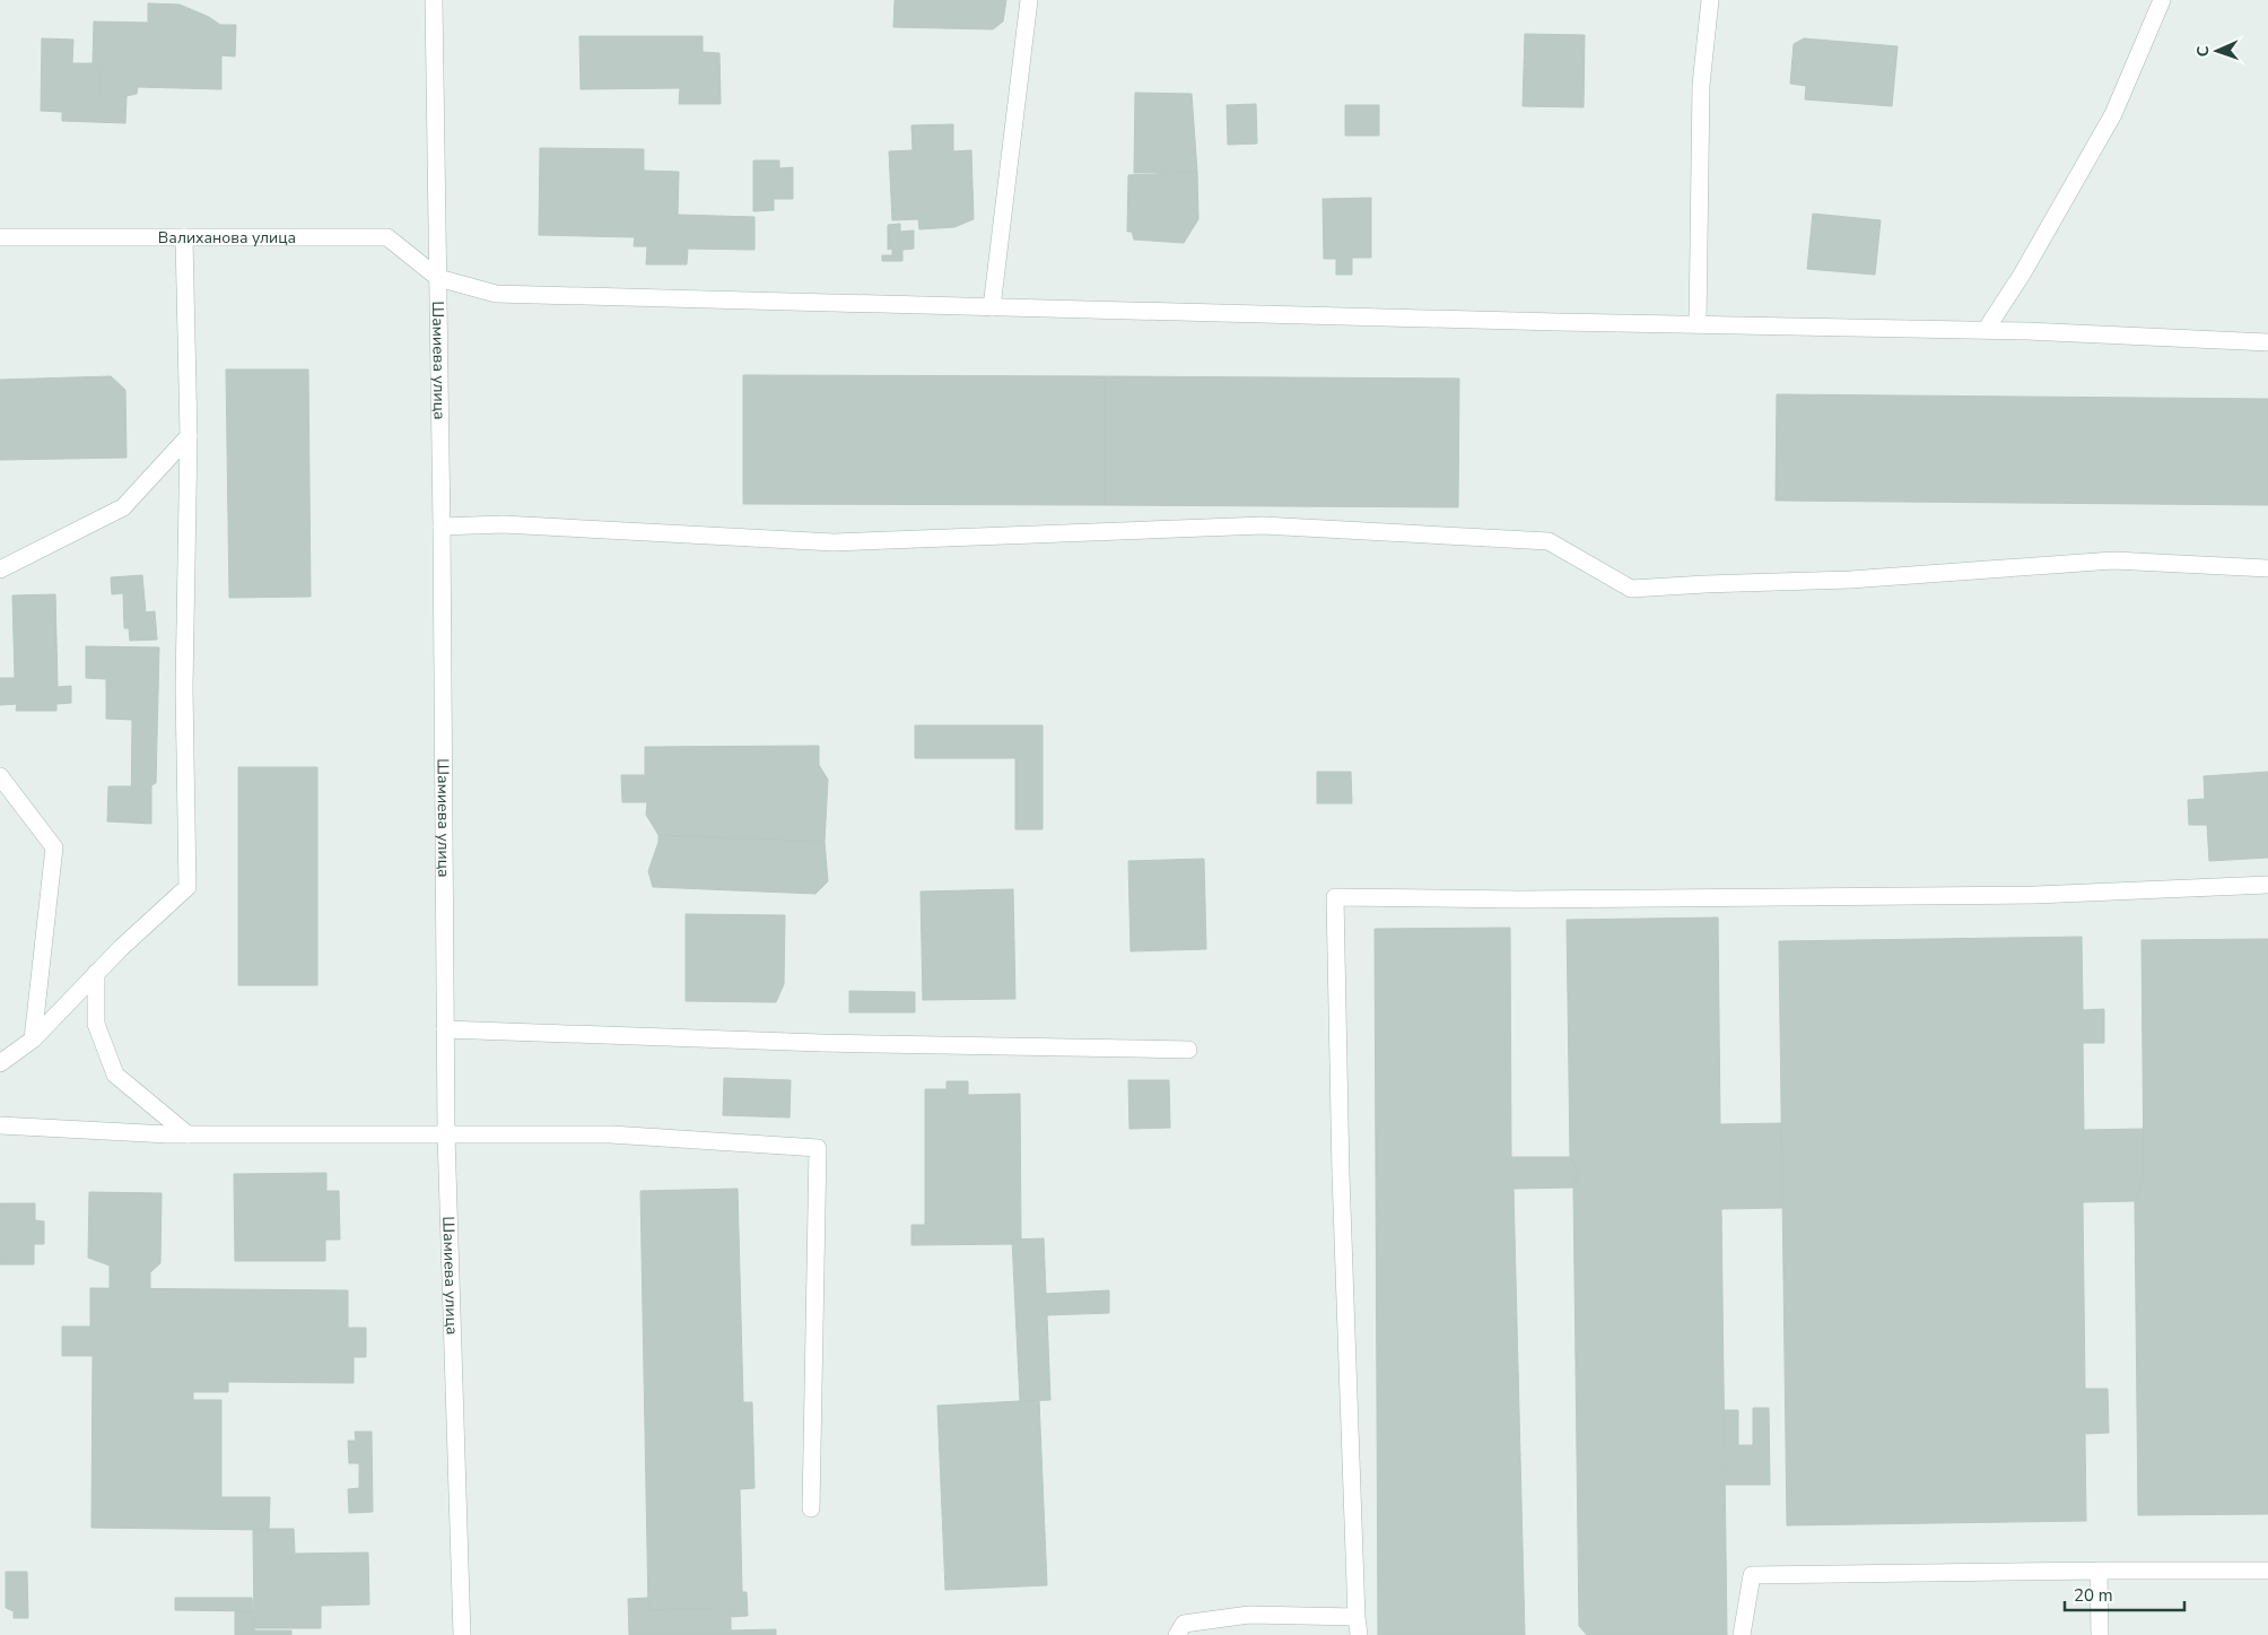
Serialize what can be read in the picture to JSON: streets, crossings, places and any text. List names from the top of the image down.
{
  "streets": {
    "street": ["Валиханова улица", "Шамиева улица"]
  },
  "crossings": [
    ["Валиханова улица", "Шамиева улица"]
  ],
  "scale_bar": "20 m",
  "north": "left"
}
